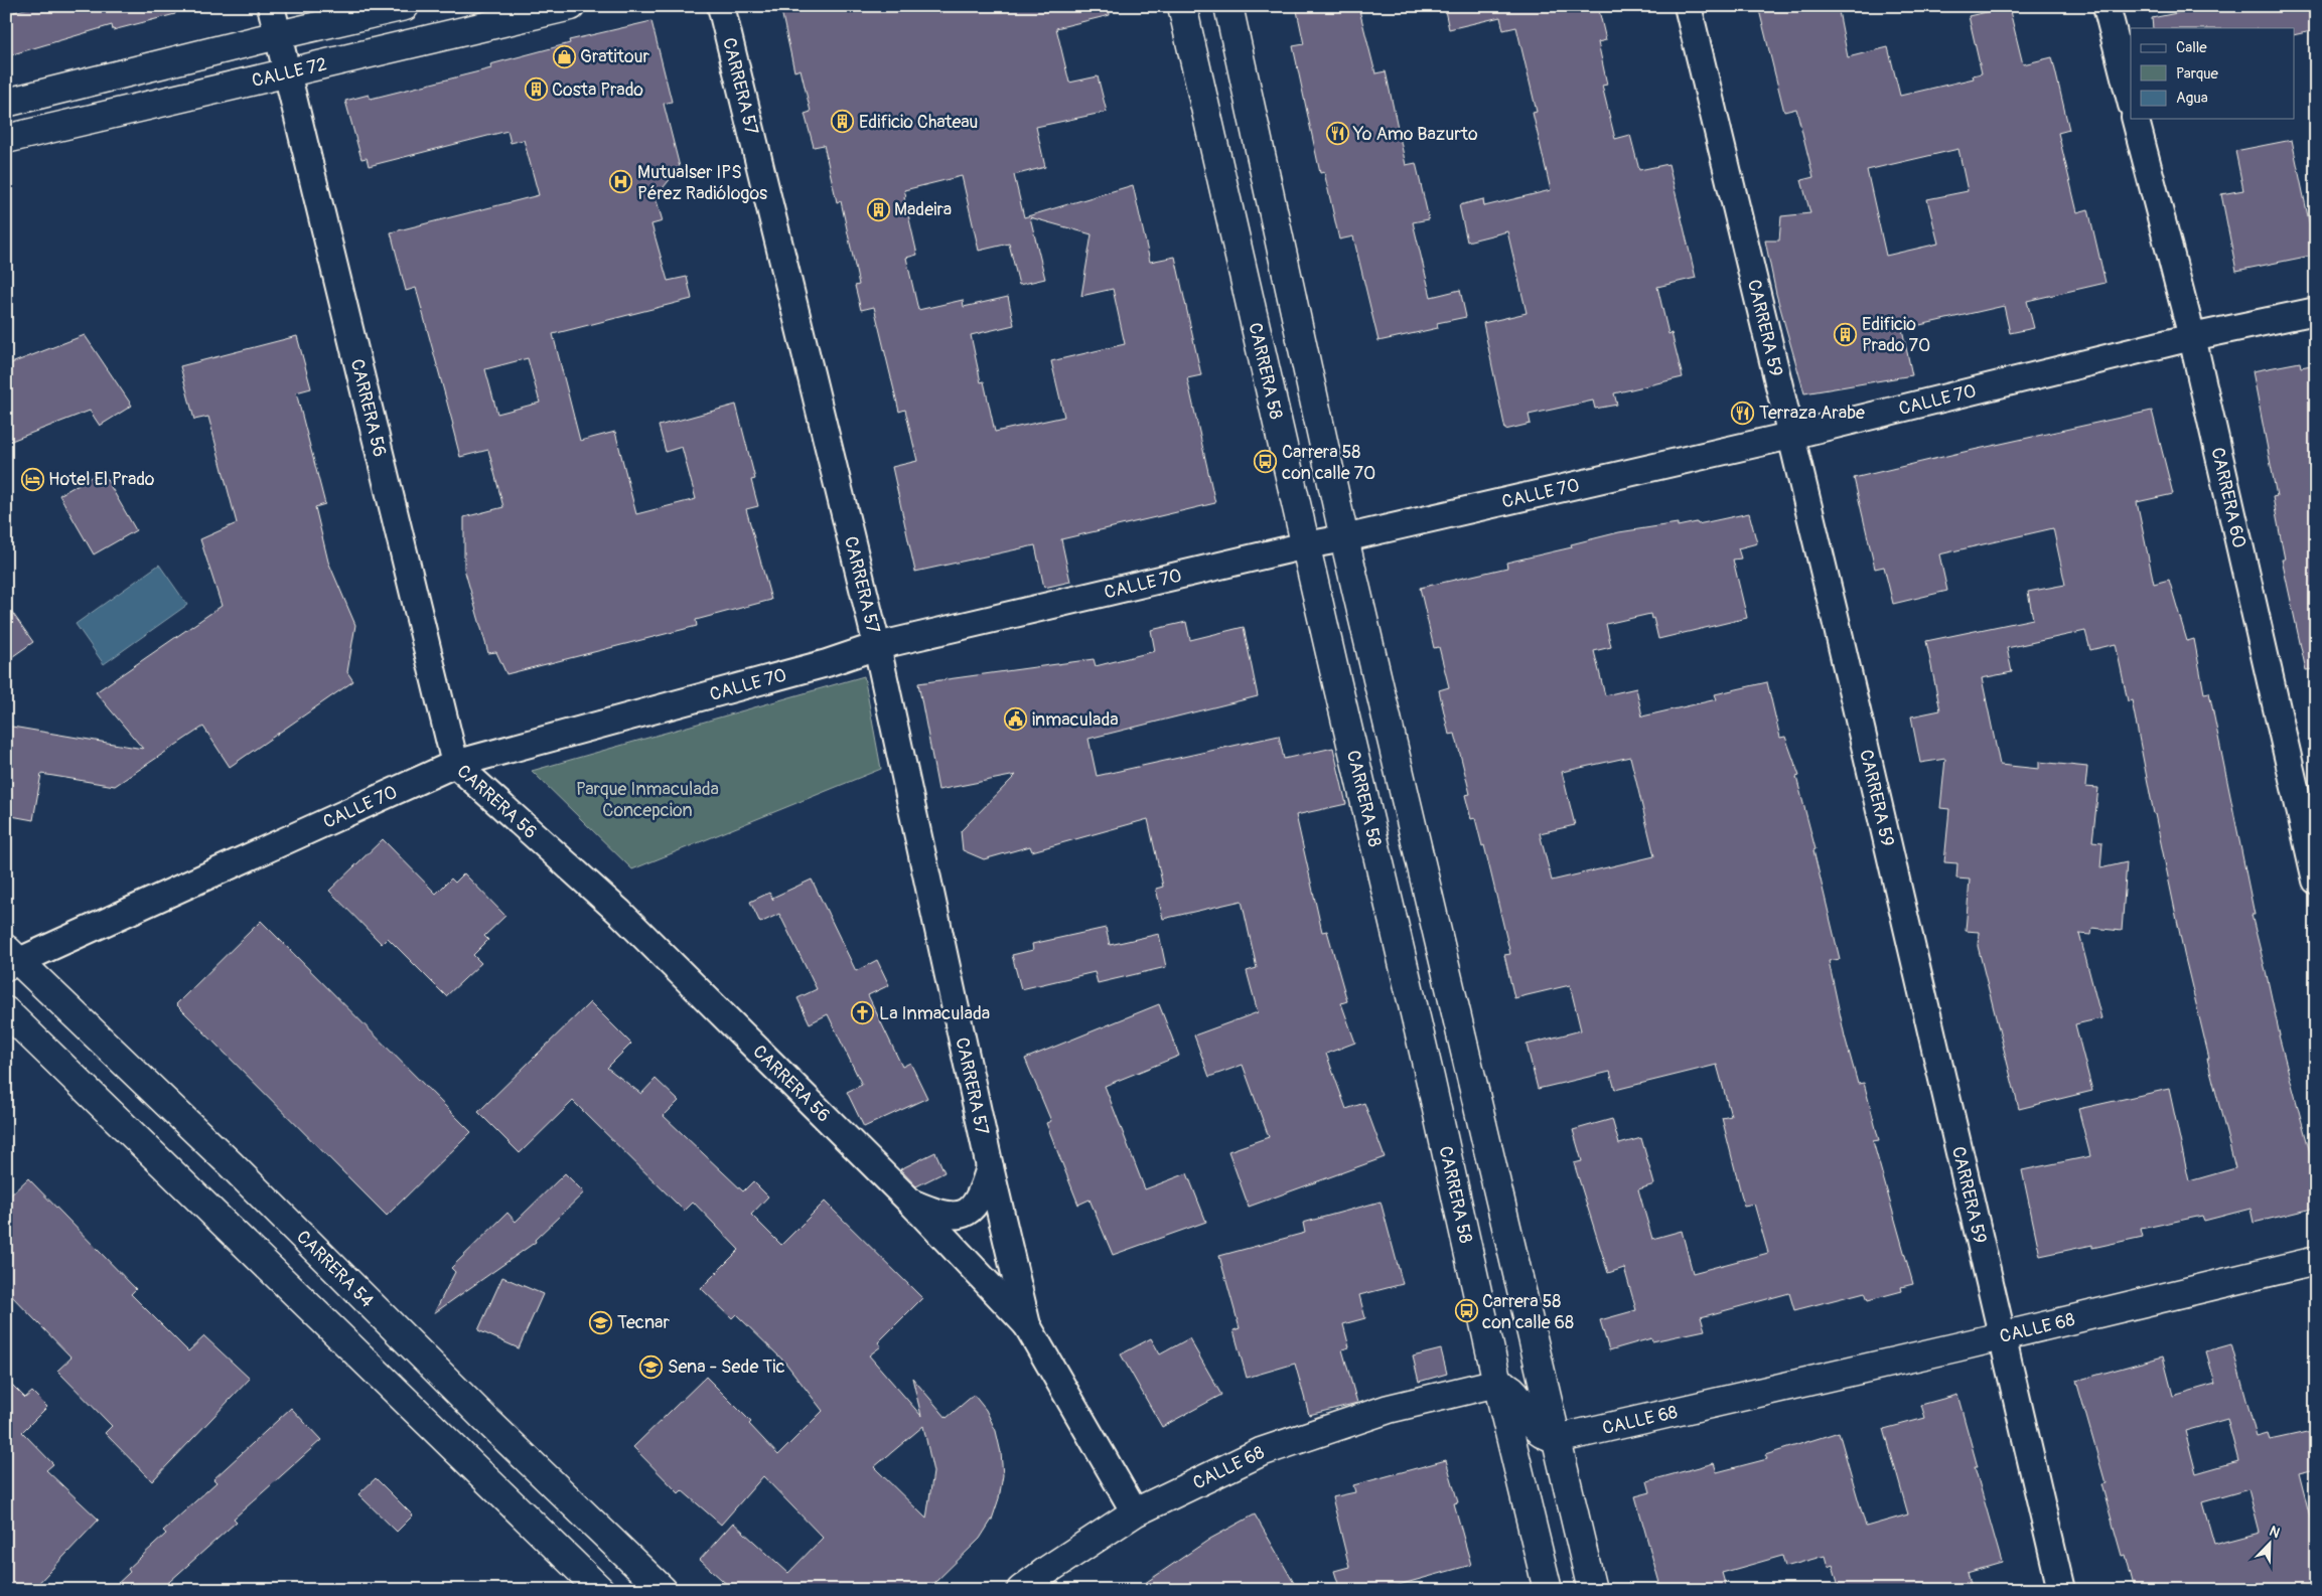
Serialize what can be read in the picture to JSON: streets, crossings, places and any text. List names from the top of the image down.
{
  "streets": {
    "street": [
      "CALLE 72",
      "CARRERA 57",
      "CARRERA 59",
      "CARRERA 58",
      "CALLE 70",
      "CARRERA 56",
      "CARRERA 60",
      "CARRERA 54",
      "CALLE 68"
    ]
  },
  "crossings": [
    ["CALLE 72", "CARRERA 56"],
    ["CARRERA 57", "CALLE 70"],
    ["CARRERA 57", "CARRERA 56"],
    ["CARRERA 57", "CALLE 68"],
    ["CARRERA 59", "CALLE 70"],
    ["CARRERA 59", "CALLE 68"],
    ["CARRERA 58", "CALLE 70"],
    ["CARRERA 58", "CALLE 68"],
    ["CALLE 70", "CARRERA 56"],
    ["CALLE 70", "CARRERA 60"],
    ["CALLE 70", "CARRERA 54"]
  ],
  "parks": ["Parque Inmaculada Concepcion"],
  "places": {
    "shop": ["Gratitour"],
    "building": [
      "Costa Prado",
      "Edificio Chateau",
      "Madeira",
      "Edificio Prado 70"
    ],
    "restaurant": ["Yo Amo Bazurto", "Terraza Arabe"],
    "hospital": ["Mutualser IPS Pérez Radiólogos"],
    "bus stop": ["Carrera 58 con calle 70", "Carrera 58 con calle 68"],
    "hotel": ["Hotel El Prado"],
    "public building": ["inmaculada"],
    "church": ["La Inmaculada"],
    "school or university": ["Tecnar", "Sena - Sede Tic"]
  },
  "legend": ["Calle", "Parque", "Agua"],
  "north": "top right"
}
